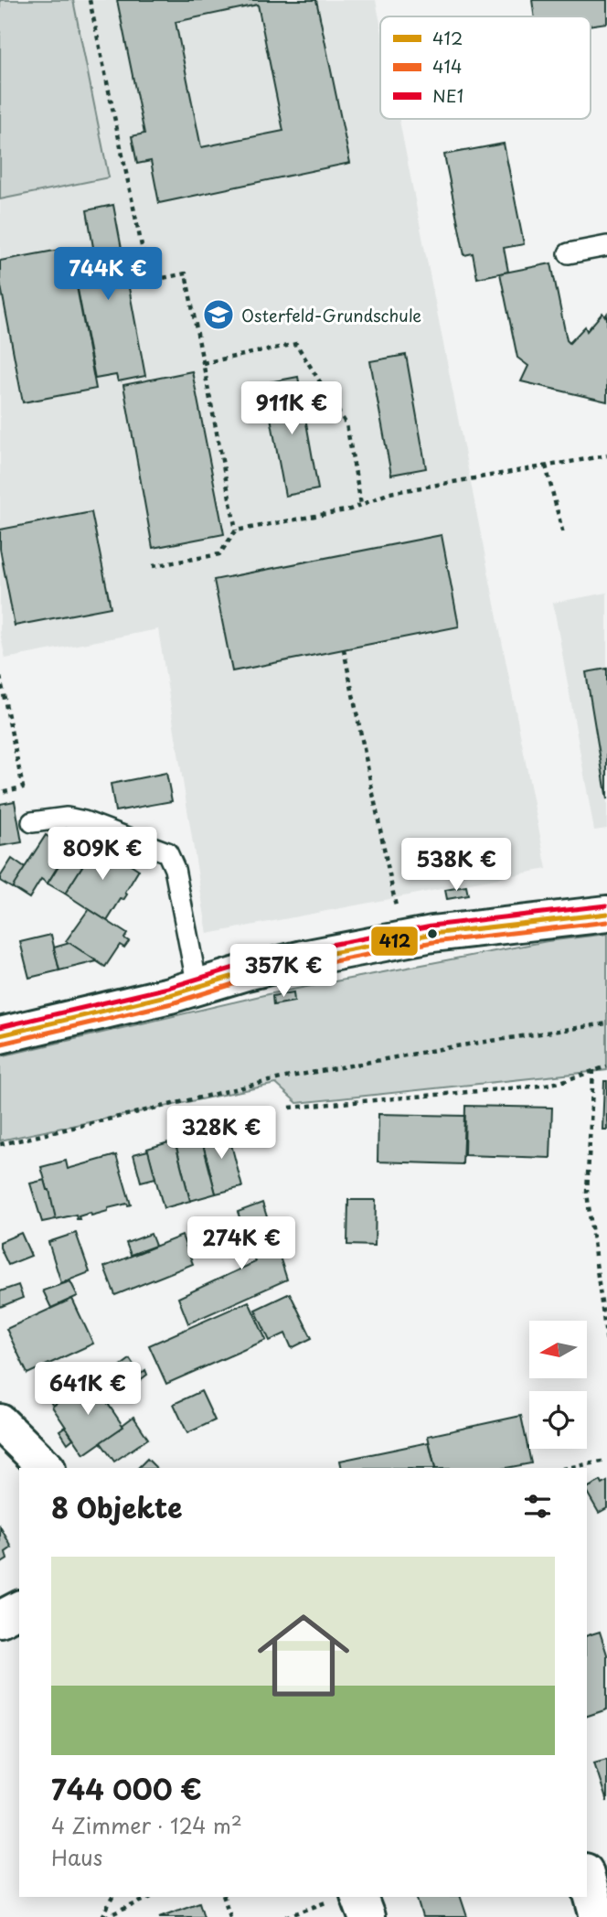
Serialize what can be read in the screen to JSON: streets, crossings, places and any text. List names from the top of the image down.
{
  "places": {
    "school or university": ["Osterfeld-Grundschule"]
  },
  "lines": ["transit line NE1", "transit line 412", "transit line 414"],
  "legend": ["412", "414", "NE1"],
  "north": "left",
  "page": {
    "price": [
      "744K €",
      "911K €",
      "809K €",
      "538K €",
      "357K €",
      "328K €",
      "274K €",
      "641K €"
    ],
    "heading": "8 Objekte",
    "list": [
      {
        "name": "744 000 €",
        "note": "4 Zimmer · 124 m² · Haus"
      }
    ]
  }
}
